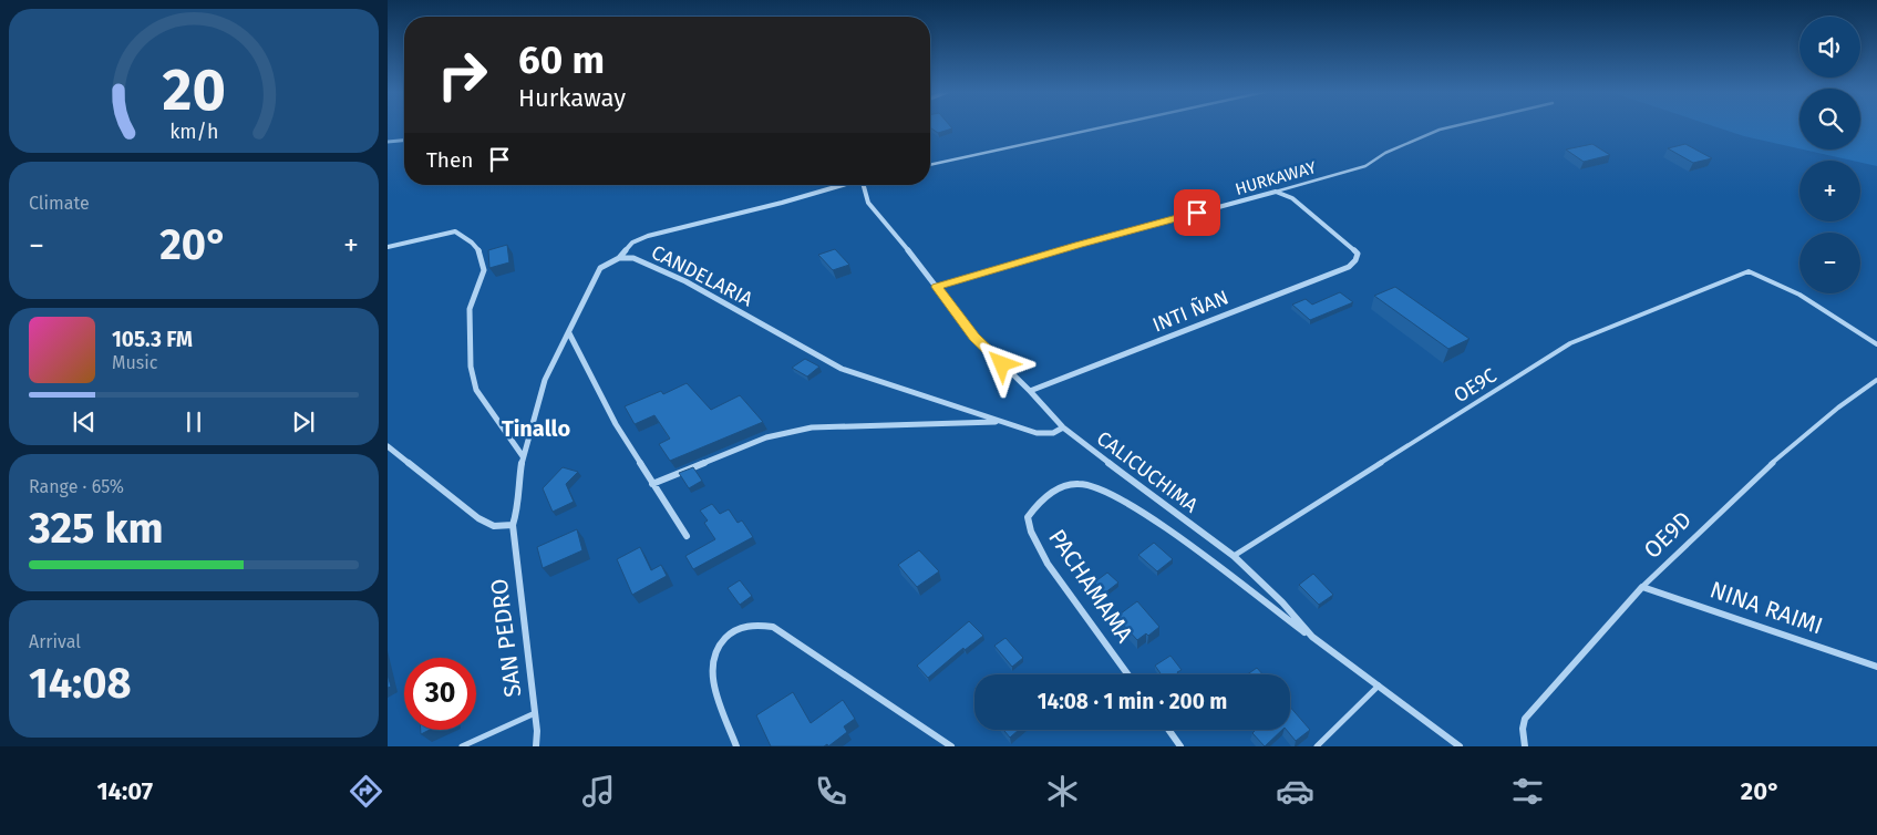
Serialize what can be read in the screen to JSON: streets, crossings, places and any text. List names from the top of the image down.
{
  "streets": {
    "street": [
      "HURKAWAY",
      "CANDELARIA",
      "INTI ÑAN",
      "CALICUCHIMA",
      "OE9D",
      "PACHAMAMA",
      "NINA RAIMI",
      "SAN PEDRO"
    ],
    "lane": ["OE9C"]
  },
  "crossings": [
    ["HURKAWAY", "INTI ÑAN"],
    ["HURKAWAY", "CALICUCHIMA"],
    ["CANDELARIA", "CALICUCHIMA"],
    ["CANDELARIA", "SAN PEDRO"],
    ["INTI ÑAN", "CALICUCHIMA"],
    ["OE9C", "CALICUCHIMA"],
    ["CALICUCHIMA", "PACHAMAMA"],
    ["OE9D", "NINA RAIMI"]
  ],
  "districts": ["Tinallo"],
  "page": {
    "map_buttons": ["+", "−"],
    "turn": ["60 m", "Hurkaway"],
    "then": "Then",
    "tile": [
      "Climate",
      ["Range · 65%", "325 km"],
      ["Arrival", "14:08"]
    ],
    "heat": ["−", "20°", "+"],
    "song": ["105.3 FM", "Music"],
    "limit": "30",
    "trip": "14:08 · 1 min · 200 m",
    "tabs": ["14:07", "20°"],
    "gauge": ["20", "km/h"]
  }
}
